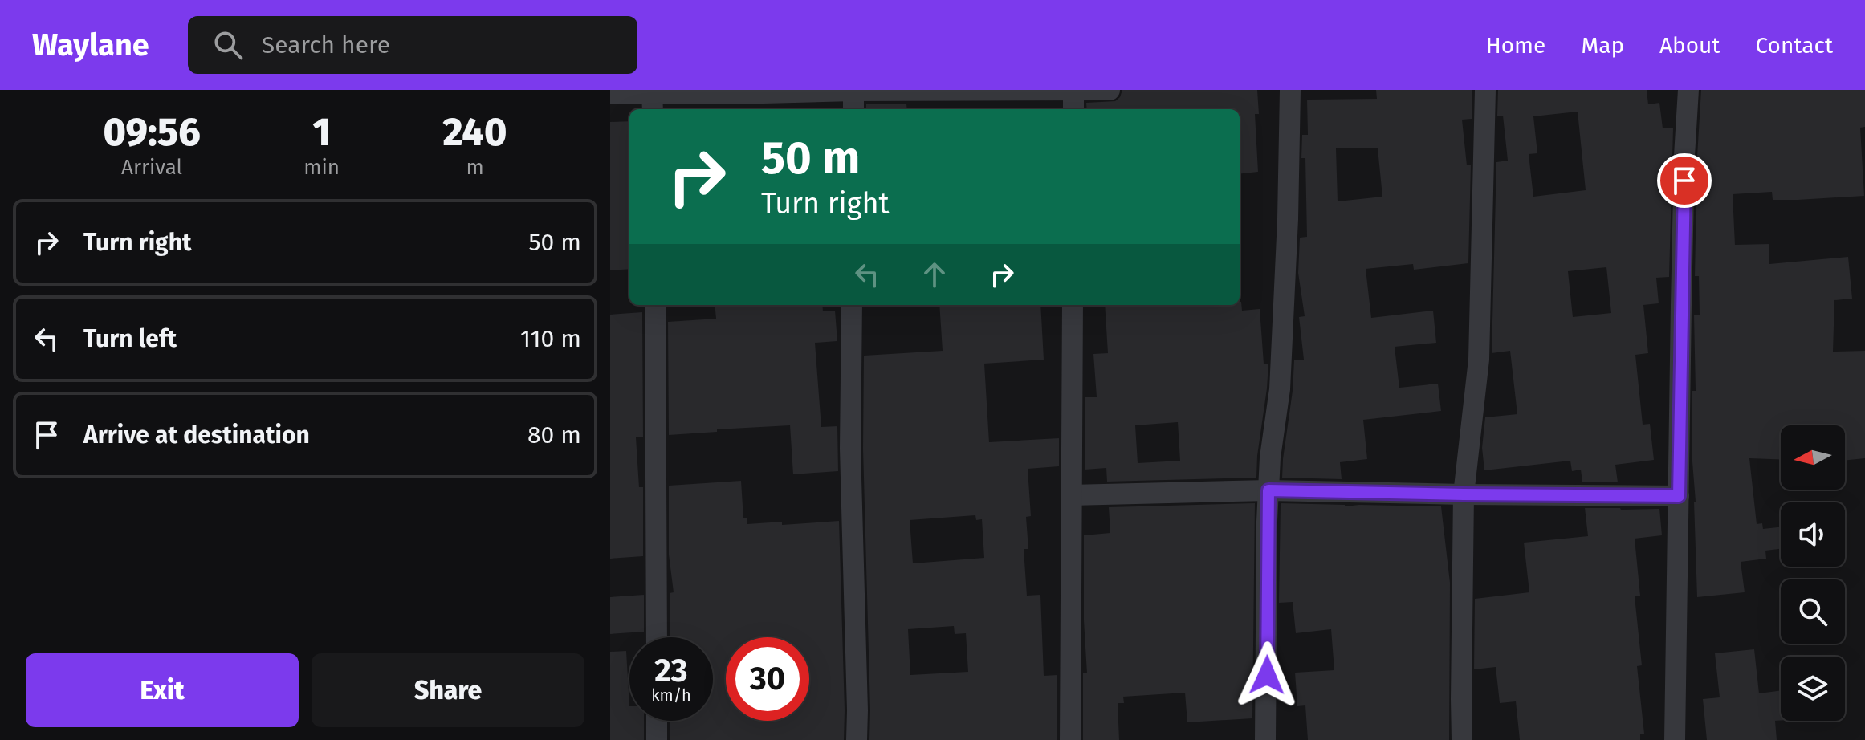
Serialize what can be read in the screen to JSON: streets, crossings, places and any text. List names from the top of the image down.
{
  "north": "left",
  "page": {
    "header": "Waylane",
    "search": "Search here",
    "nav": [
      "Home",
      "Map",
      "About",
      "Contact"
    ],
    "eta": [
      "09:56",
      "Arrival",
      "1",
      "min",
      "240",
      "m"
    ],
    "turn": ["50 m", "Turn right"],
    "list": [
      {
        "name": "Turn right",
        "value": "50 m"
      },
      {
        "name": "Turn left",
        "value": "110 m"
      },
      {
        "name": "Arrive at destination",
        "value": "80 m"
      }
    ],
    "speed": "23 km/h",
    "limit": "30",
    "buttons": ["Exit", "Share"]
  }
}
